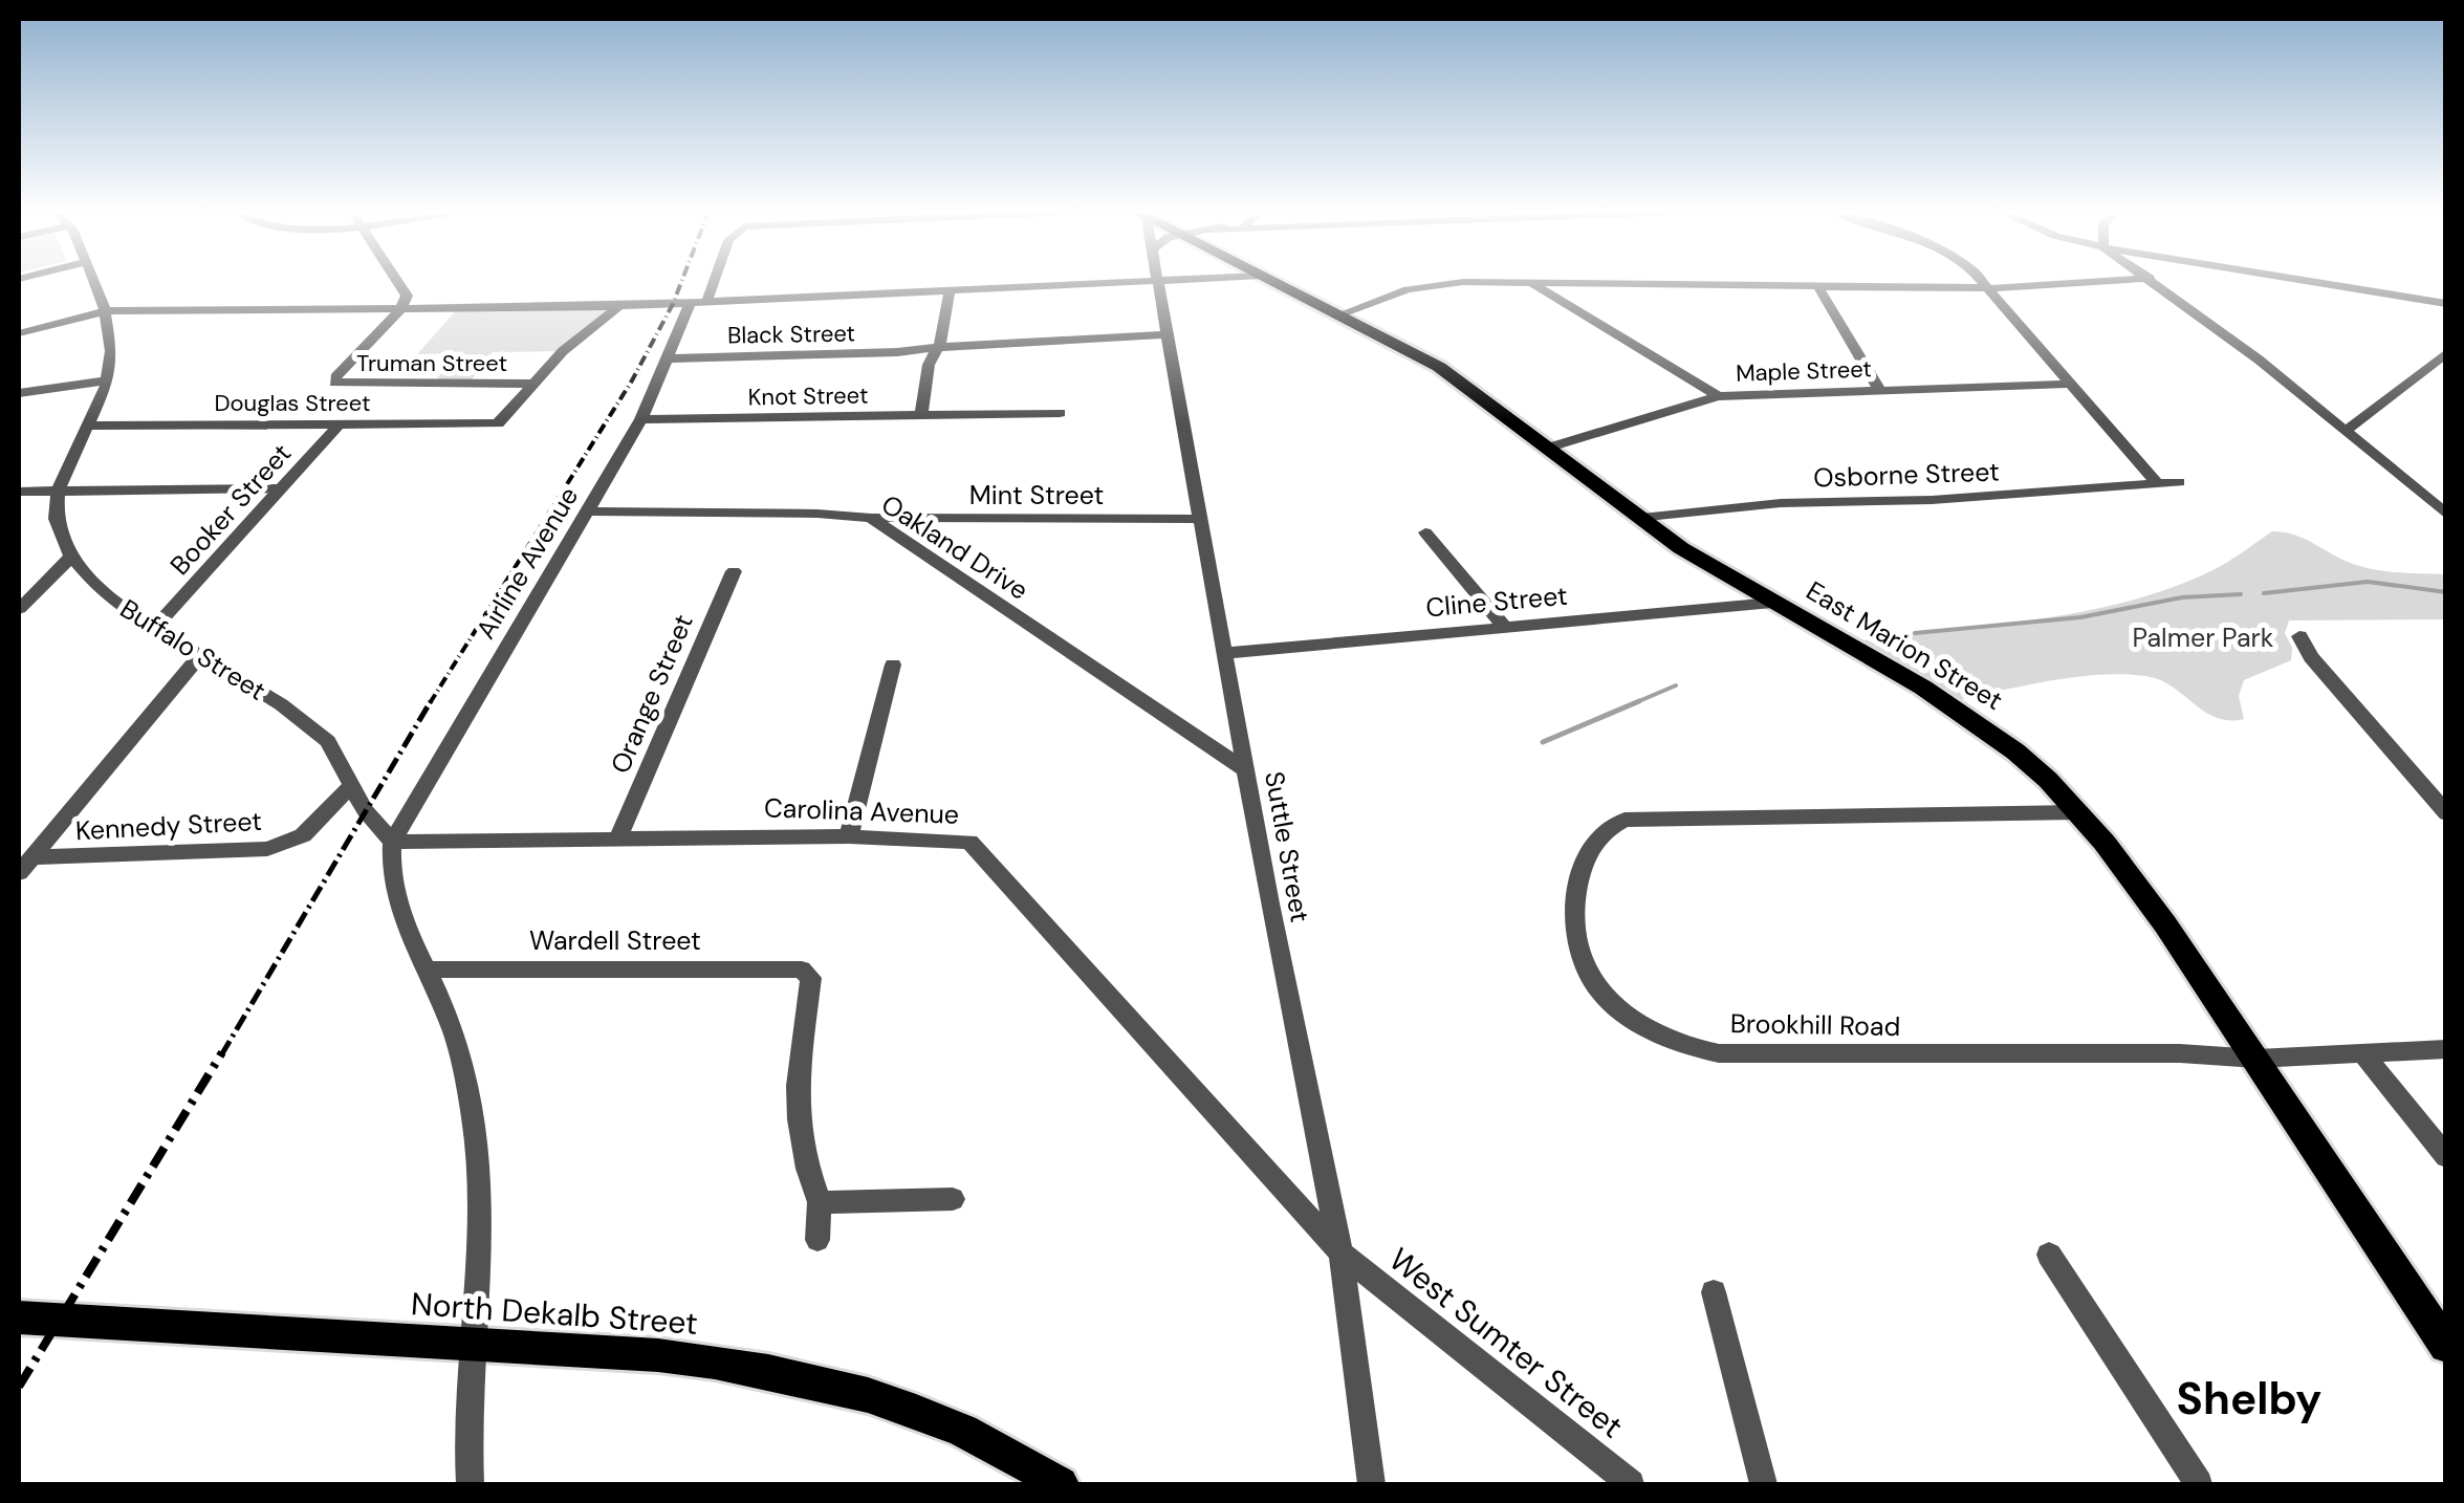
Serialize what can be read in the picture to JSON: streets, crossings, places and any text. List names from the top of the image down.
{
  "streets": {
    "main road": ["East Marion Street", "North Dekalb Street"],
    "street": [
      "Black Street",
      "Truman Street",
      "Maple Street",
      "Knot Street",
      "Douglas Street",
      "Osborne Street",
      "Mint Street",
      "Booker Street",
      "Oakland Drive",
      "Airline Avenue",
      "Cline Street",
      "Buffalo Street",
      "Orange Street",
      "Carolina Avenue",
      "Kennedy Street",
      "Suttle Street",
      "Wardell Street",
      "Brookhill Road",
      "West Sumter Street"
    ]
  },
  "crossings": [
    ["Black Street", "Airline Avenue"],
    ["Black Street", "Suttle Street"],
    ["Truman Street", "Douglas Street"],
    ["Maple Street", "East Marion Street"],
    ["Knot Street", "Airline Avenue"],
    ["Douglas Street", "Booker Street"],
    ["Osborne Street", "East Marion Street"],
    ["Mint Street", "Oakland Drive"],
    ["Mint Street", "Suttle Street"],
    ["Booker Street", "Buffalo Street"],
    ["Oakland Drive", "Airline Avenue"],
    ["Oakland Drive", "Suttle Street"],
    ["Airline Avenue", "Carolina Avenue"],
    ["Cline Street", "East Marion Street"],
    ["Cline Street", "Suttle Street"],
    ["East Marion Street", "Brookhill Road"],
    ["Buffalo Street", "Kennedy Street"],
    ["Orange Street", "Carolina Avenue"],
    ["Carolina Avenue", "Suttle Street"],
    ["Carolina Avenue", "West Sumter Street"],
    ["Suttle Street", "West Sumter Street"]
  ],
  "districts": ["Shelby"],
  "parks": ["Palmer Park"]
}
